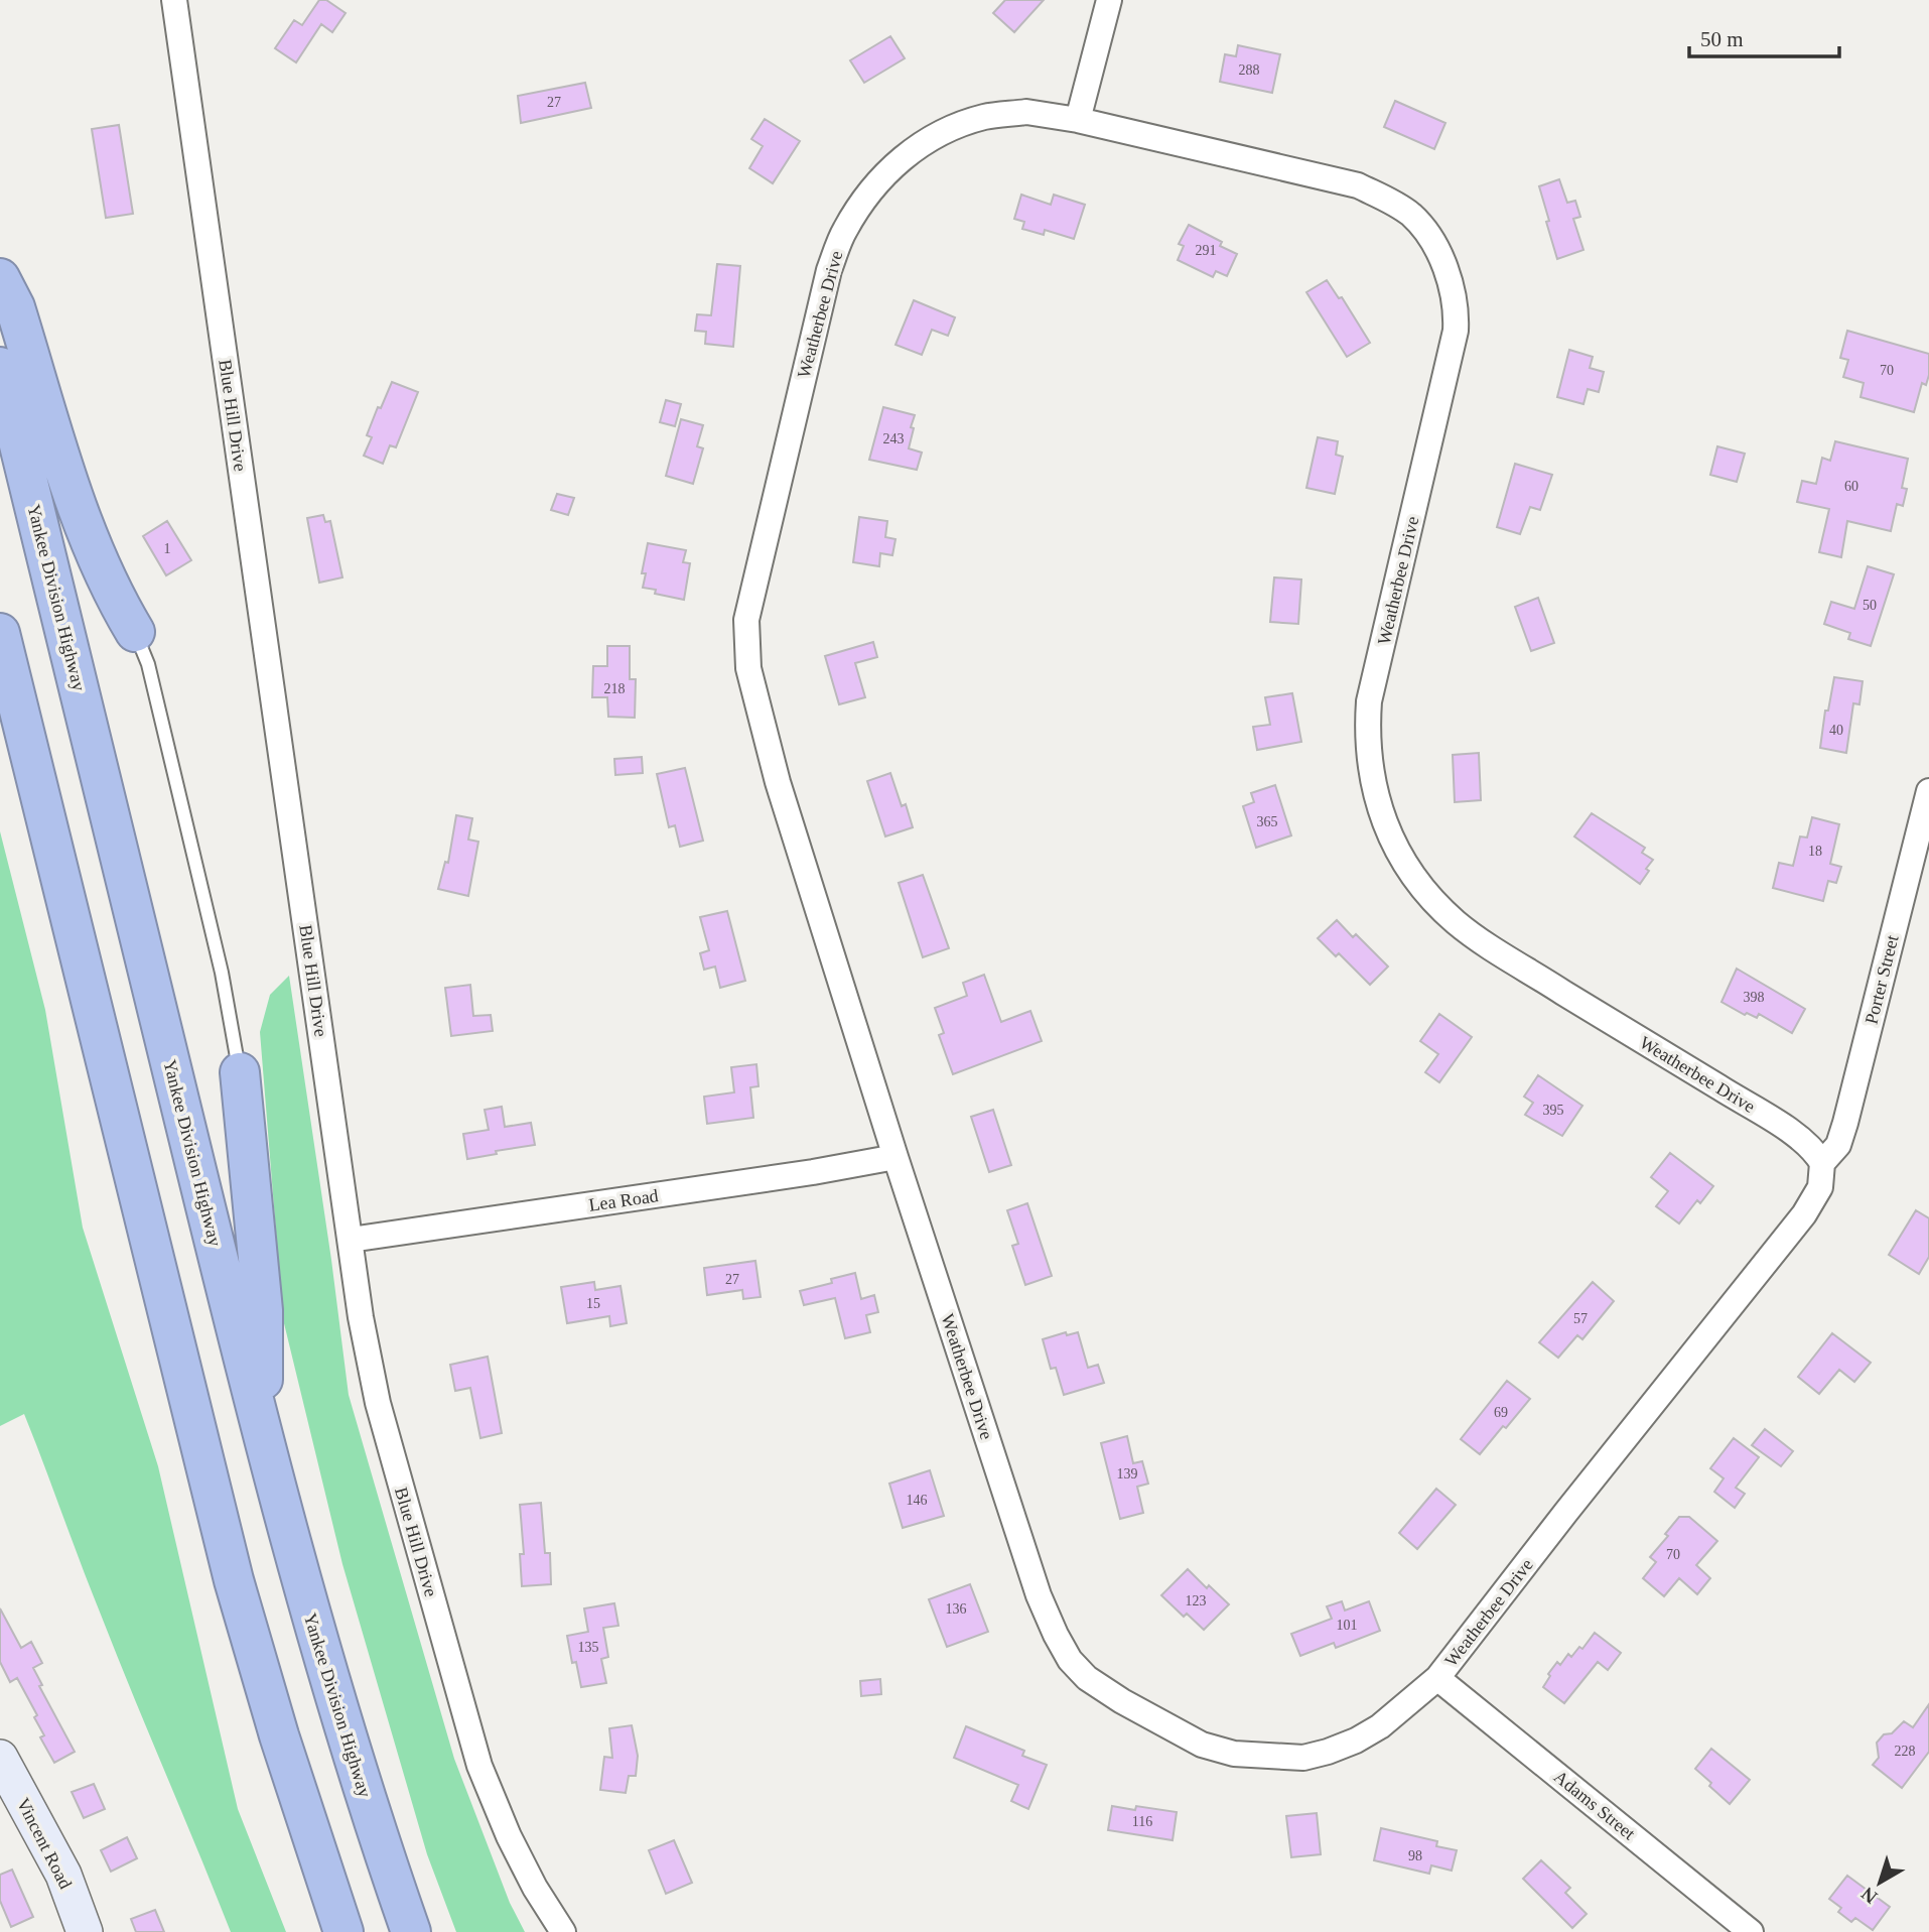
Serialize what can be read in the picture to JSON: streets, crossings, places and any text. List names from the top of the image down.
{
  "streets": {
    "highway": ["Yankee Division Highway"],
    "street": [
      "Weatherbee Drive",
      "Blue Hill Drive",
      "Porter Street",
      "Lea Road",
      "Adams Street",
      "Vincent Road"
    ]
  },
  "crossings": [
    ["Weatherbee Drive", "Porter Street"],
    ["Weatherbee Drive", "Lea Road"],
    ["Weatherbee Drive", "Adams Street"],
    ["Blue Hill Drive", "Lea Road"]
  ],
  "house_numbers": [
    "288",
    "27",
    "291",
    "70",
    "243",
    "60",
    "1",
    "50",
    "218",
    "40",
    "365",
    "18",
    "398",
    "395",
    "27",
    "15",
    "57",
    "69",
    "139",
    "146",
    "70",
    "123",
    "136",
    "101",
    "135",
    "228",
    "116",
    "98"
  ],
  "scale_bar": "50 m",
  "north": "bottom left"
}
